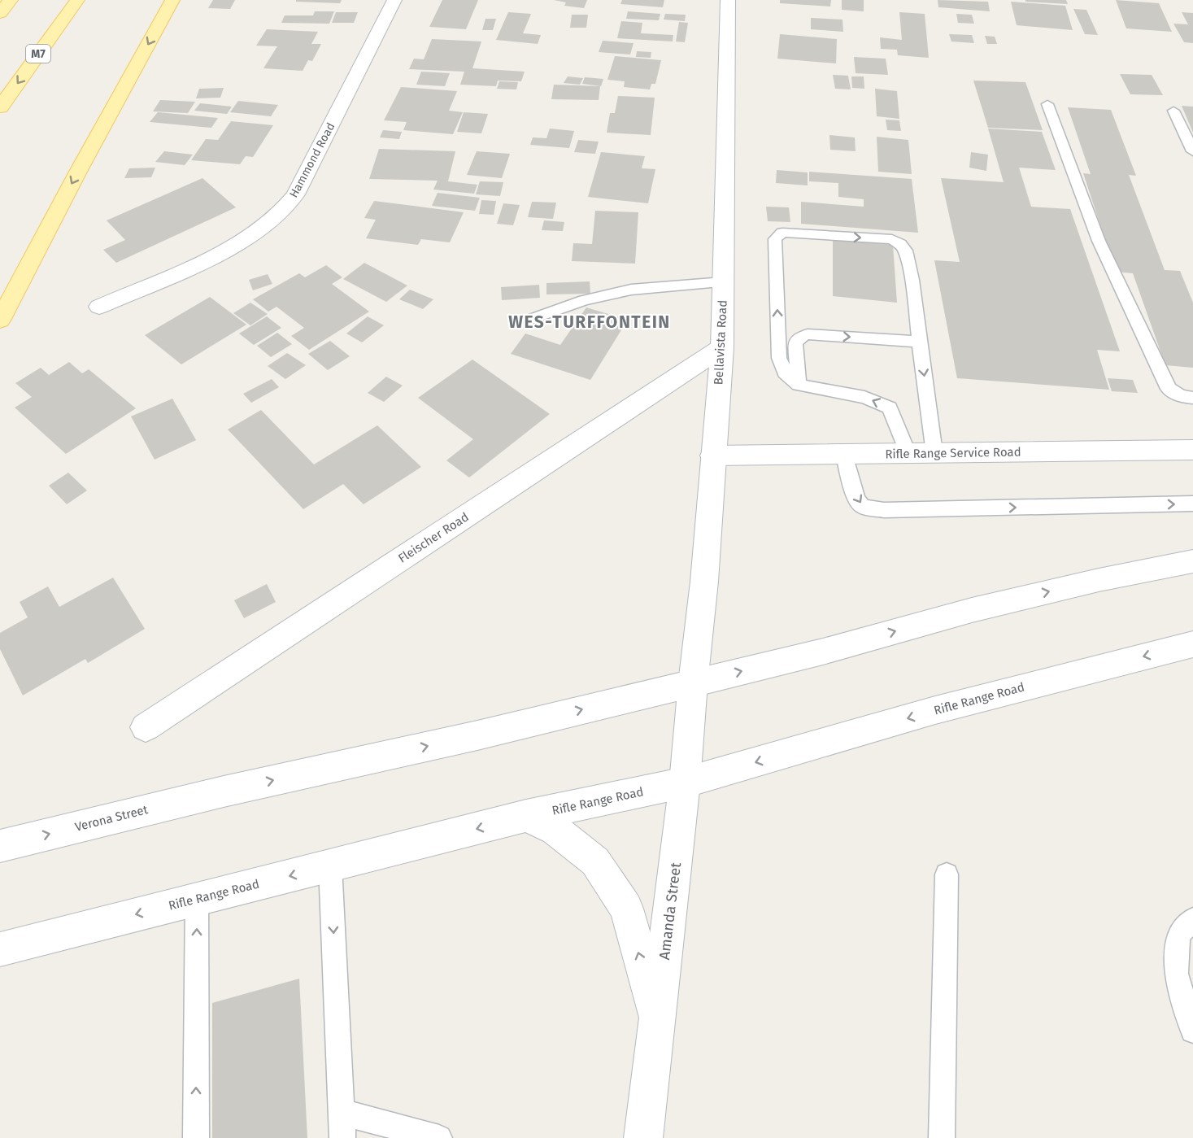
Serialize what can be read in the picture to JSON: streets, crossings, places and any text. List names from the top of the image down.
{
  "streets": {
    "main road": ["M7"],
    "street": [
      "Hammond Road",
      "Bellavista Road",
      "Rifle Range Service Road",
      "Fleischer Road",
      "Rifle Range Road",
      "Verona Street",
      "Amanda Street"
    ]
  },
  "crossings": [
    ["Bellavista Road", "Rifle Range Service Road"],
    ["Bellavista Road", "Fleischer Road"],
    ["Bellavista Road", "Verona Street"],
    ["Bellavista Road", "Amanda Street"],
    ["Rifle Range Road", "Amanda Street"],
    ["Verona Street", "Amanda Street"]
  ],
  "one_way": ["Verona Street"],
  "districts": ["WES-TURFFONTEIN"]
}
